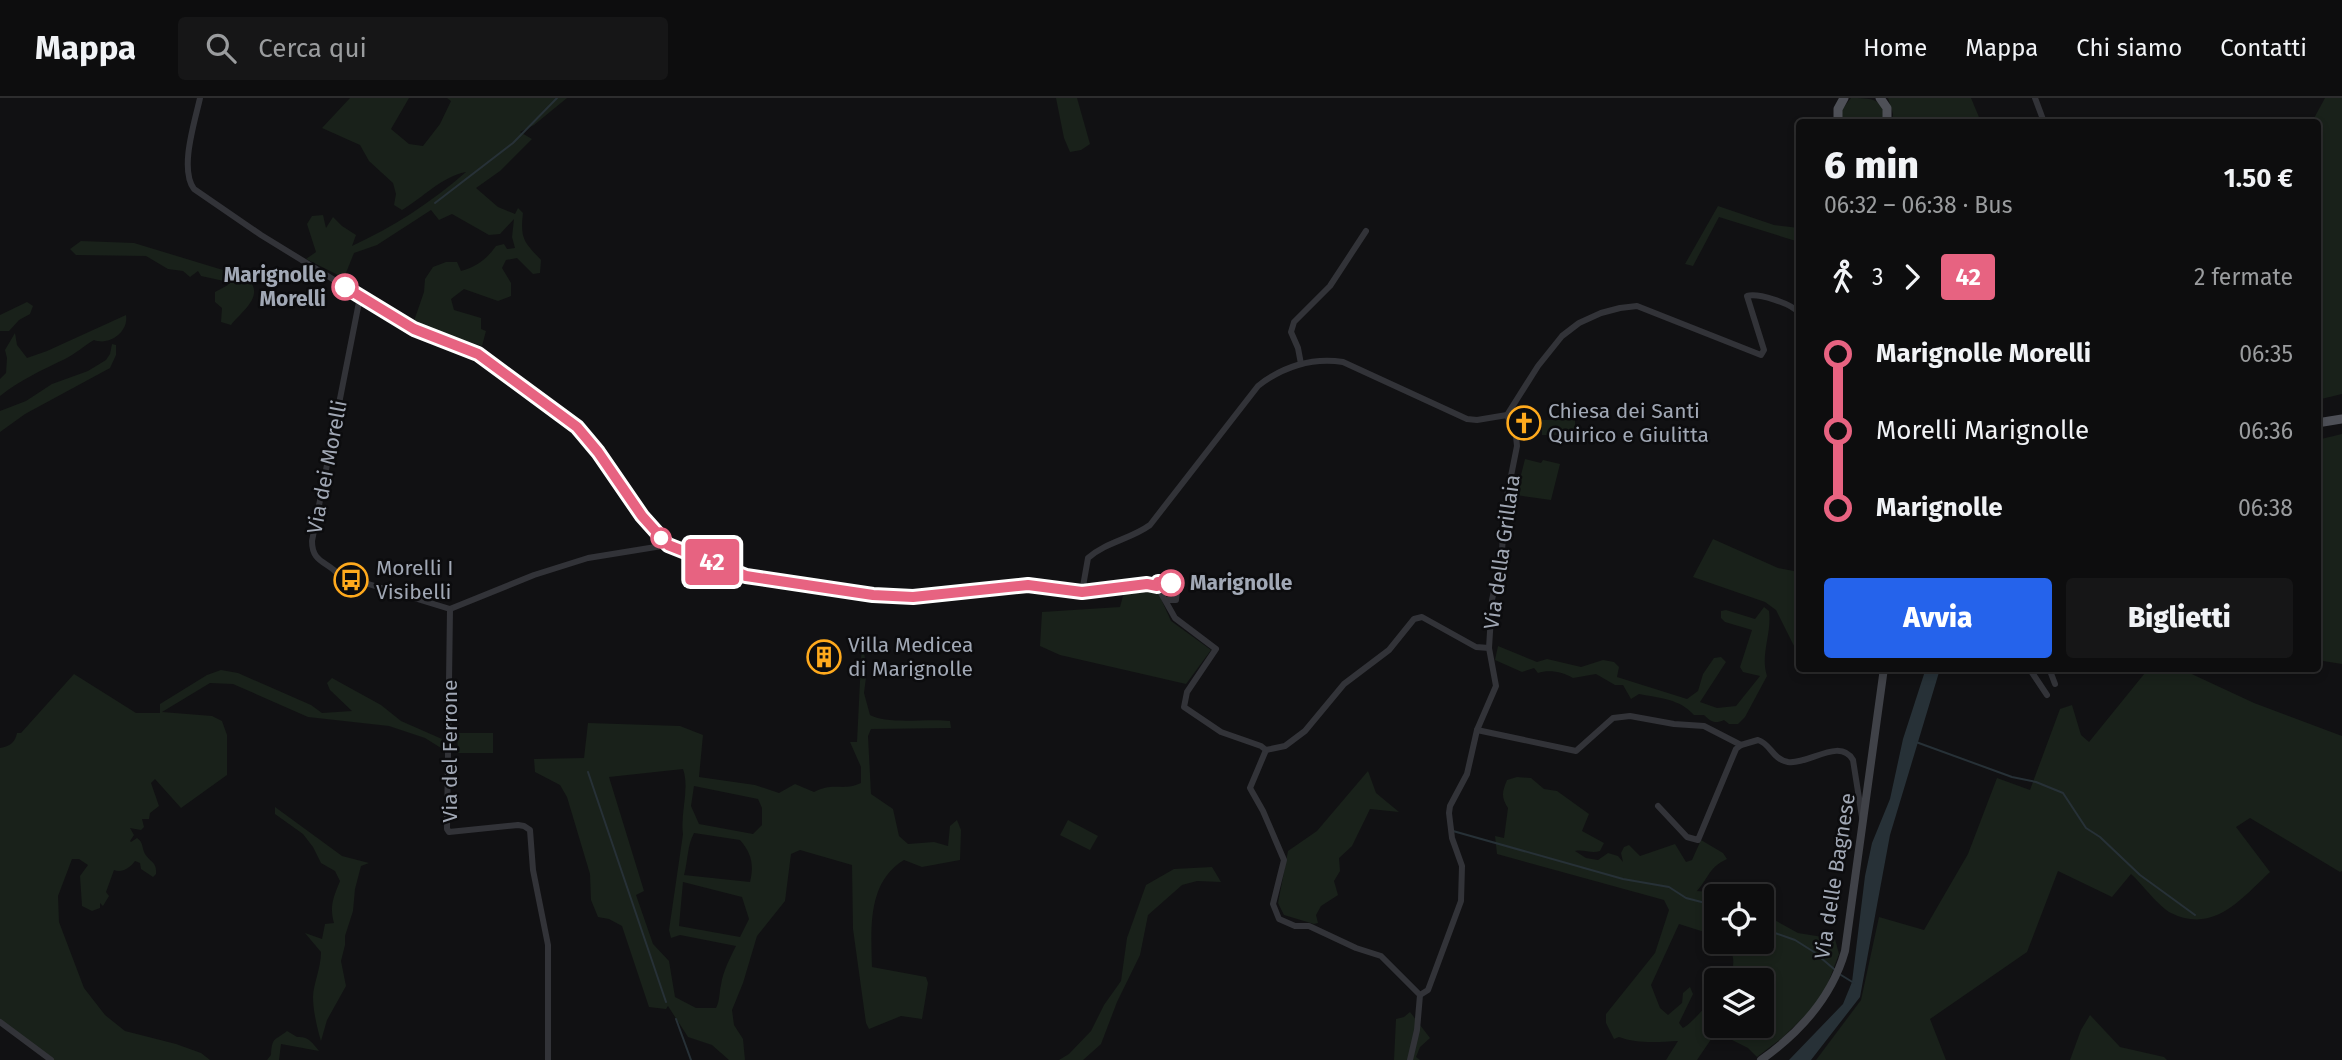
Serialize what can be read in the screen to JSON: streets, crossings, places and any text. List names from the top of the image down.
{
  "streets": {
    "main road": ["Via delle Bagnese"],
    "street": ["Via dei Morelli", "Via della Grillaia", "Via del Ferrone"]
  },
  "crossings": [
    ["Via dei Morelli", "Via del Ferrone"]
  ],
  "places": {
    "other": ["Marignolle Morelli", "Marignolle"],
    "church": ["Chiesa dei Santi Quirico e Giulitta"],
    "bus stop": ["Morelli I Visibelli"],
    "building": ["Villa Medicea di Marignolle"]
  },
  "lines": ["bus line 42"],
  "page": {
    "header": "Mappa",
    "search": "Cerca qui",
    "nav": [
      "Home",
      "Mappa",
      "Chi siamo",
      "Contatti"
    ],
    "on_map": "42",
    "heading": ["6 min", "06:32 – 06:38 · Bus", "1.50 €"],
    "legs": ["3", "42", "2 fermate"],
    "list": [
      {
        "name": "Marignolle Morelli",
        "value": "06:35"
      },
      {
        "name": "Morelli Marignolle",
        "value": "06:36"
      },
      {
        "name": "Marignolle",
        "value": "06:38"
      }
    ],
    "buttons": ["Avvia", "Biglietti"]
  }
}
